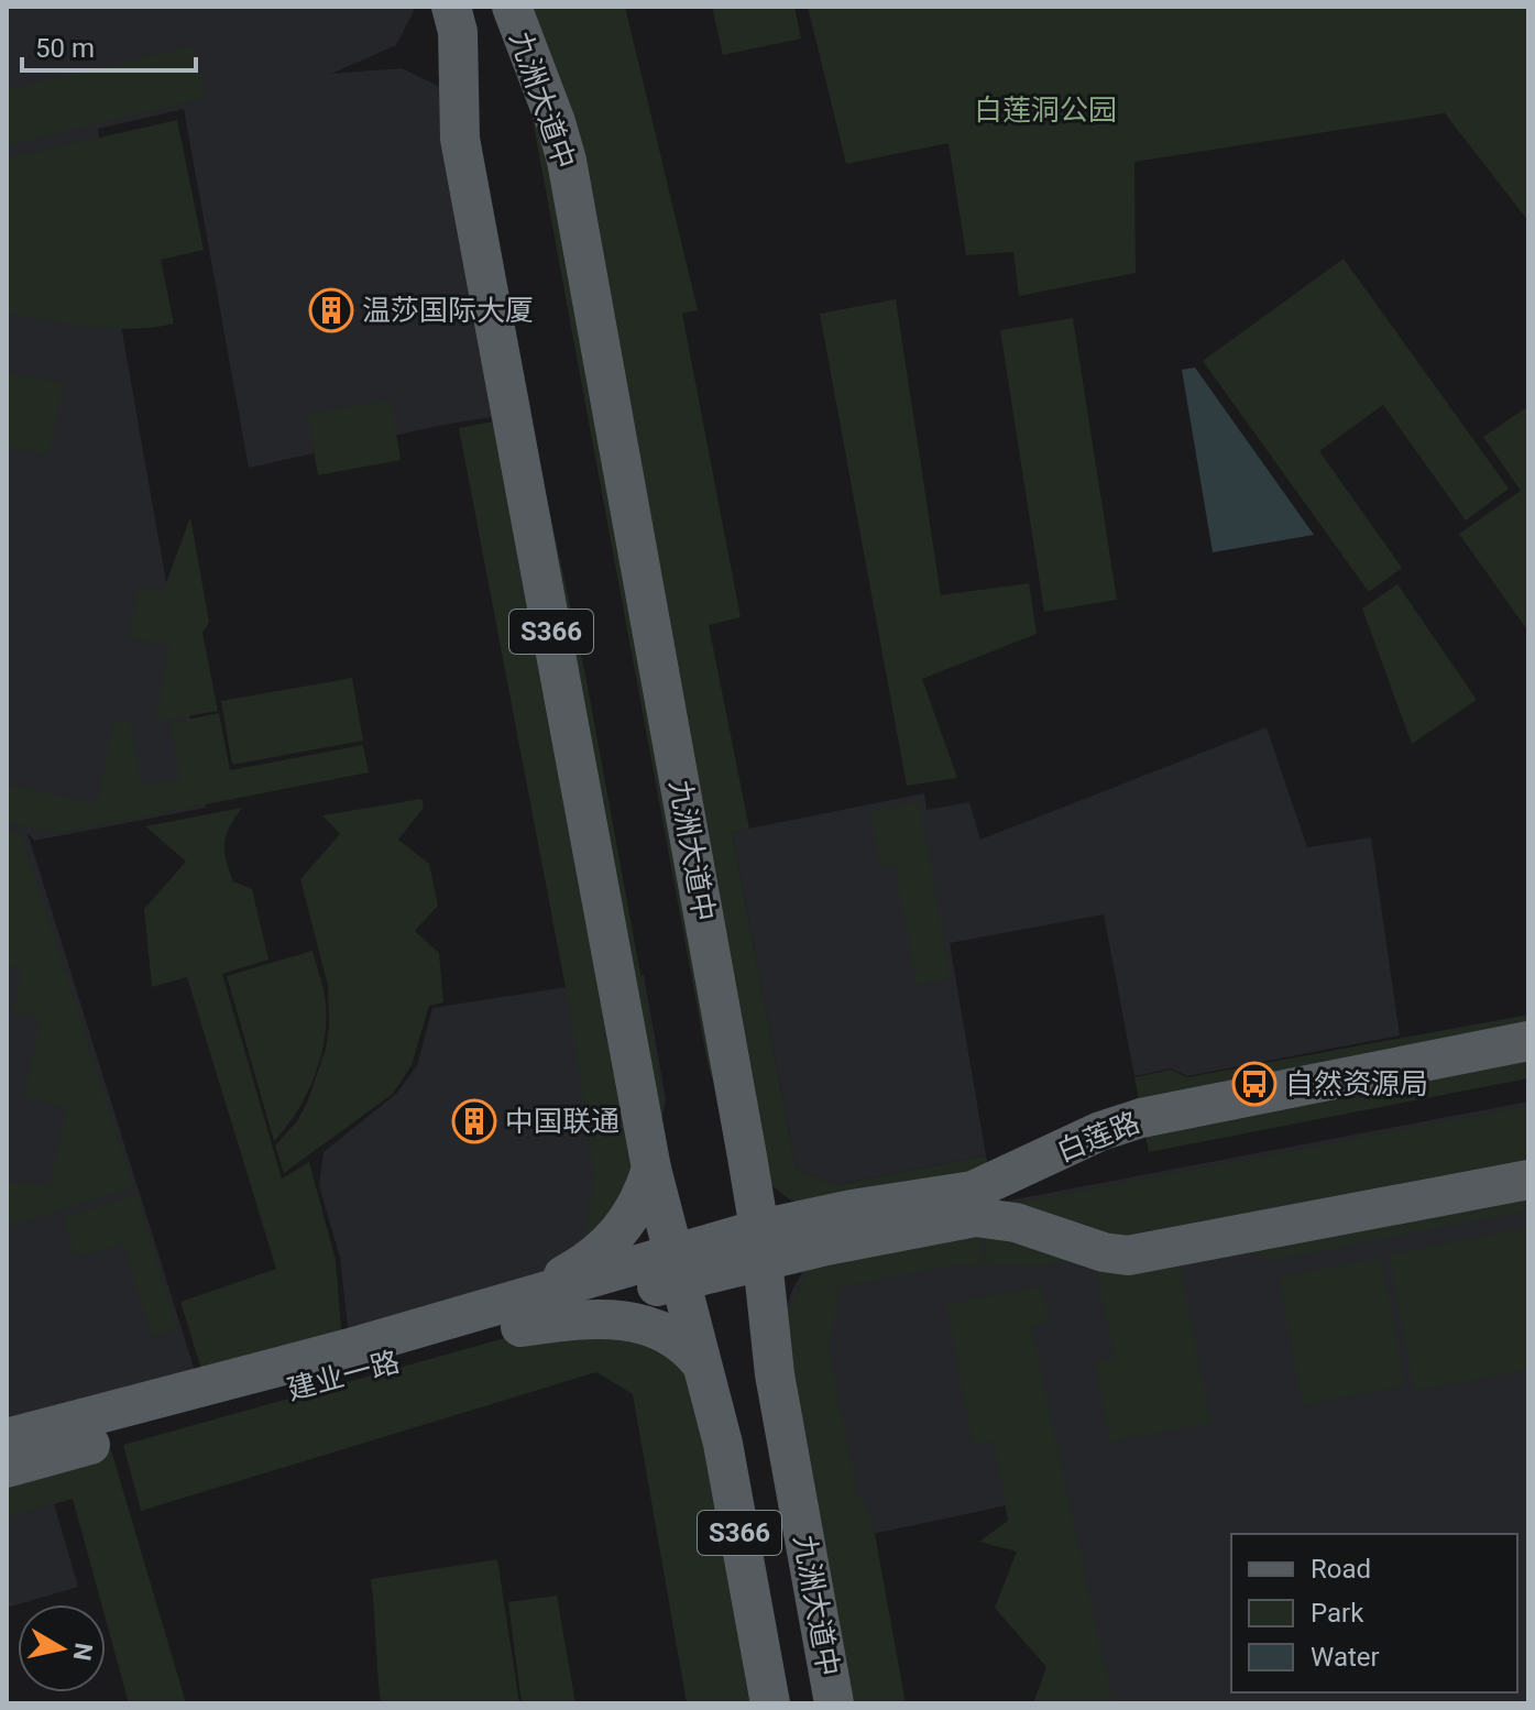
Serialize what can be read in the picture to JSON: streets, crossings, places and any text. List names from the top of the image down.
{
  "streets": {
    "main road": [
      "九洲大道中",
      "S366",
      "白莲路",
      "建业一路"
    ]
  },
  "crossings": [
    ["九洲大道中", "白莲路"],
    ["S366", "白莲路"],
    ["S366", "建业一路"],
    ["白莲路", "建业一路"]
  ],
  "parks": ["白莲洞公园"],
  "places": {
    "building": ["温莎国际大厦", "中国联通"],
    "bus stop": ["自然资源局"]
  },
  "legend": ["Road", "Park", "Water"],
  "scale_bar": "50 m",
  "north": "right"
}
